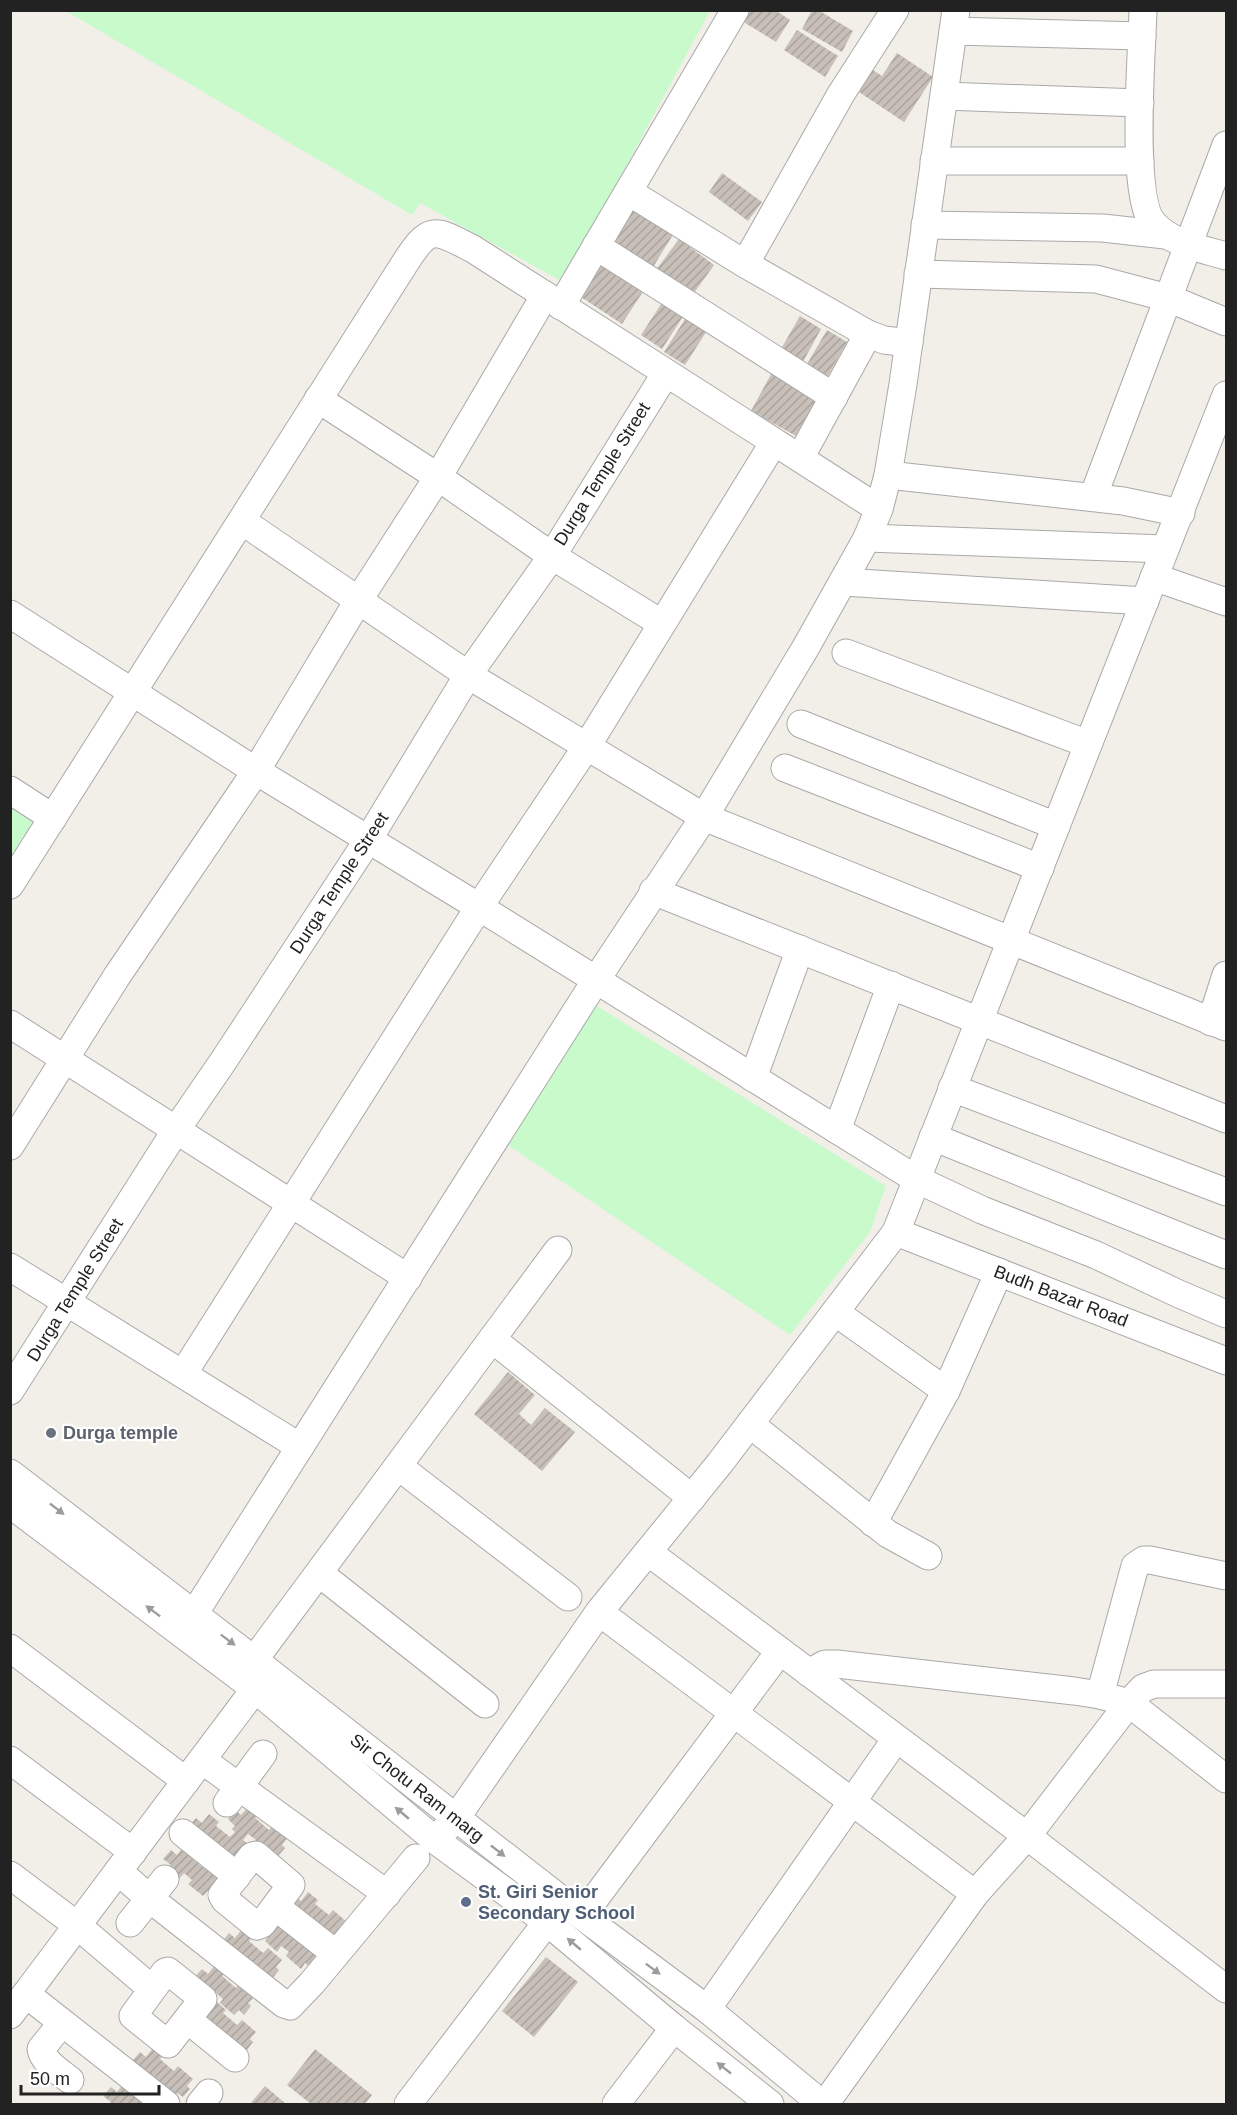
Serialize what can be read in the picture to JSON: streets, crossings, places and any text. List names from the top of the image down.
{
  "streets": {
    "street": ["Durga Temple Street", "Budh Bazar Road", "Sir Chotu Ram marg"]
  },
  "places": ["Durga temple", "St. Giri Senior Secondary School"],
  "scale_bar": "50 m"
}
